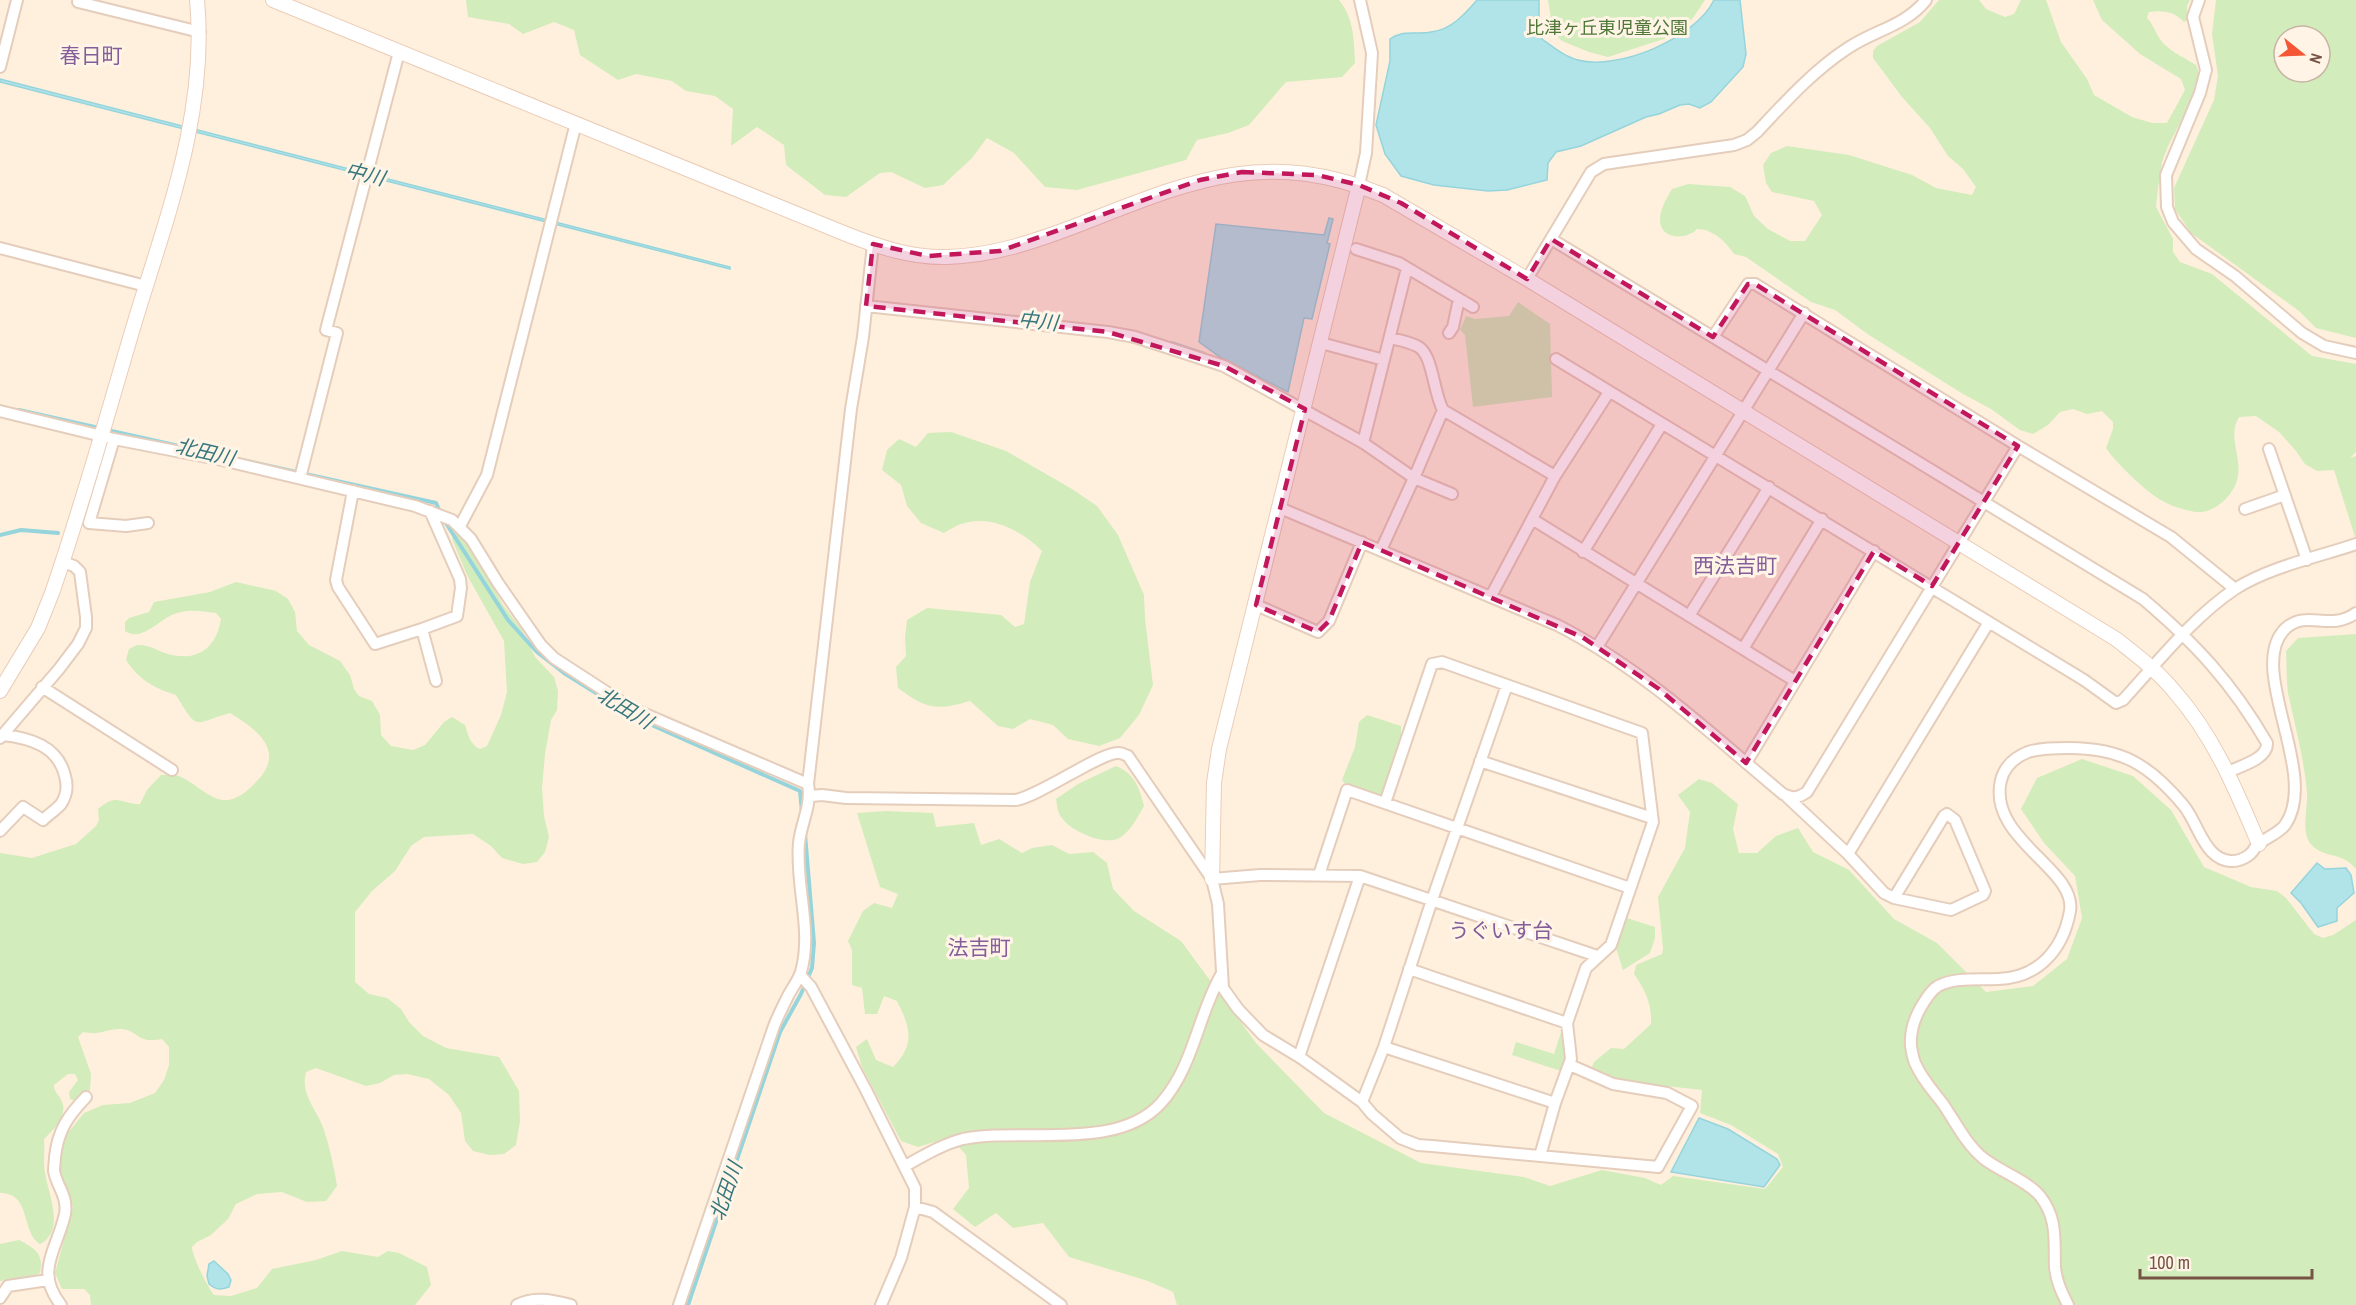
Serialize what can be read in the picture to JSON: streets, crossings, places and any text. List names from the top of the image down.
{
  "districts": [
    "春日町",
    "西法吉町",
    "うぐいす台",
    "法吉町"
  ],
  "water": ["中川", "北田川"],
  "parks": ["比津ヶ丘東児童公園"],
  "scale_bar": "100 m",
  "north": "right"
}
